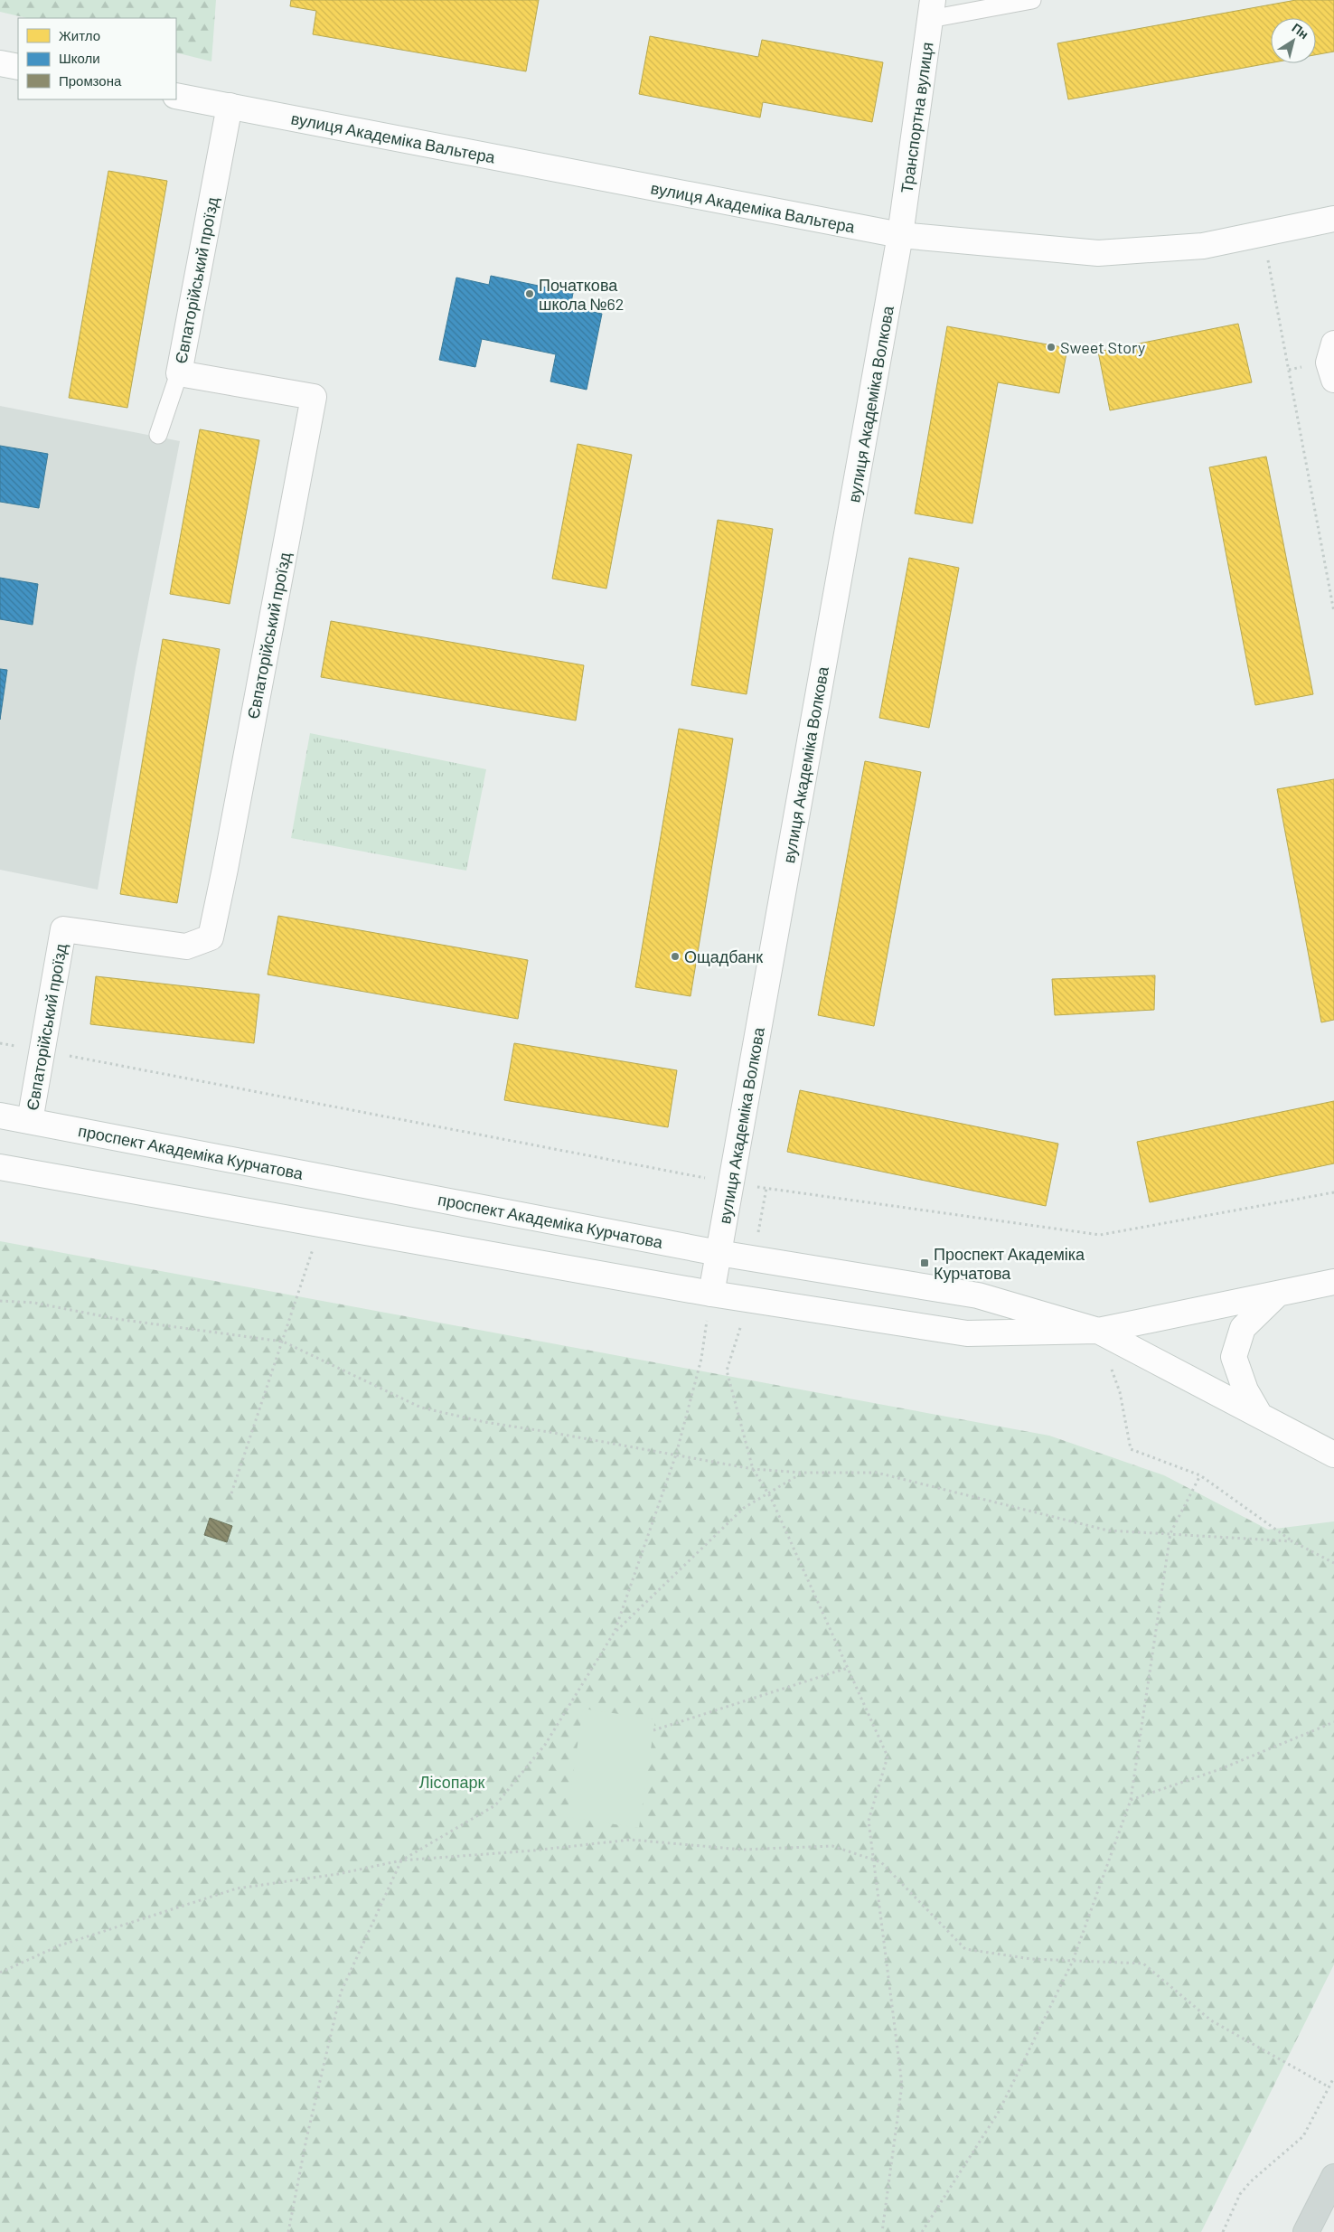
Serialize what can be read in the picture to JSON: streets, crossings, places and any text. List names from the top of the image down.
{
  "streets": {
    "street": [
      "Транспортна вулиця",
      "вулиця Академіка Вальтера",
      "Євпаторійський проїзд",
      "вулиця Академіка Волкова",
      "проспект Академіка Курчатова"
    ]
  },
  "crossings": [
    ["Транспортна вулиця", "вулиця Академіка Вальтера"],
    ["Транспортна вулиця", "вулиця Академіка Волкова"],
    ["вулиця Академіка Вальтера", "Євпаторійський проїзд"],
    ["вулиця Академіка Вальтера", "вулиця Академіка Волкова"],
    ["Євпаторійський проїзд", "проспект Академіка Курчатова"],
    ["вулиця Академіка Волкова", "проспект Академіка Курчатова"]
  ],
  "parks": ["Лісопарк"],
  "places": {
    "other": ["Початкова школа №62", "Sweet Story", "Ощадбанк"],
    "transit": ["Проспект Академіка Курчатова"]
  },
  "legend": ["Житло", "Школи", "Промзона"],
  "north": "top right"
}
